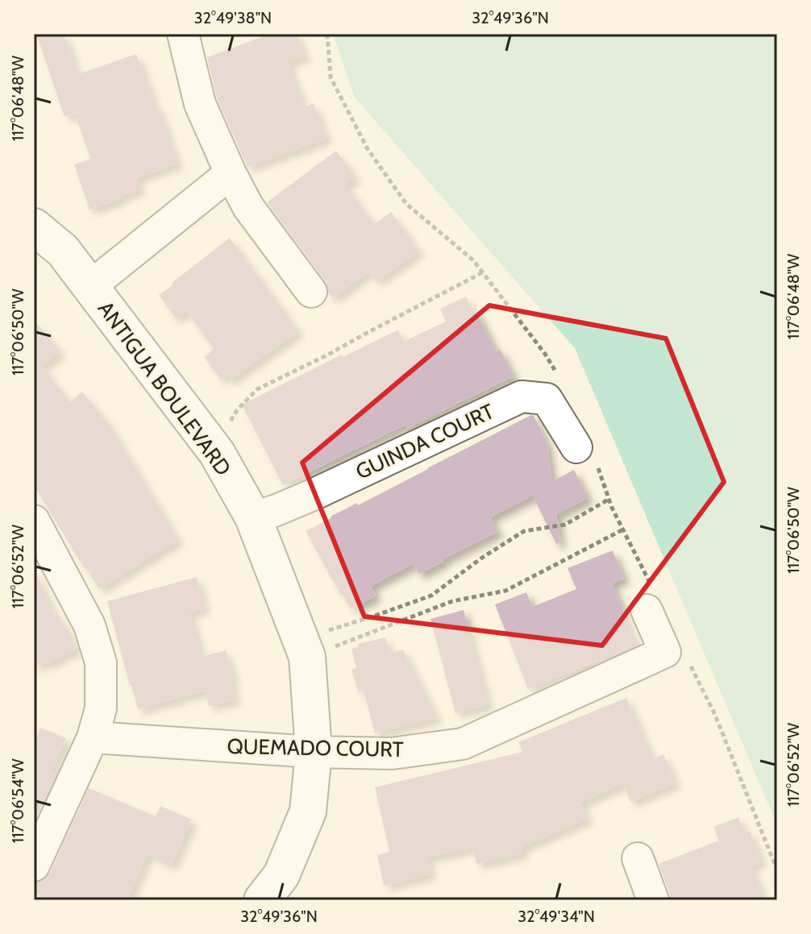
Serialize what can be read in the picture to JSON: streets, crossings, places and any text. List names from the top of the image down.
{
  "streets": {
    "street": ["ANTIGUA BOULEVARD", "GUINDA COURT", "QUEMADO COURT"]
  },
  "crossings": [
    ["ANTIGUA BOULEVARD", "GUINDA COURT"],
    ["ANTIGUA BOULEVARD", "QUEMADO COURT"]
  ],
  "coordinates": [
    "32°49'38\"N",
    "32°49'36\"N",
    "117°06'48\"W",
    "117°06'50\"W",
    "117°06'52\"W",
    "117°06'54\"W",
    "32°49'34\"N"
  ]
}
